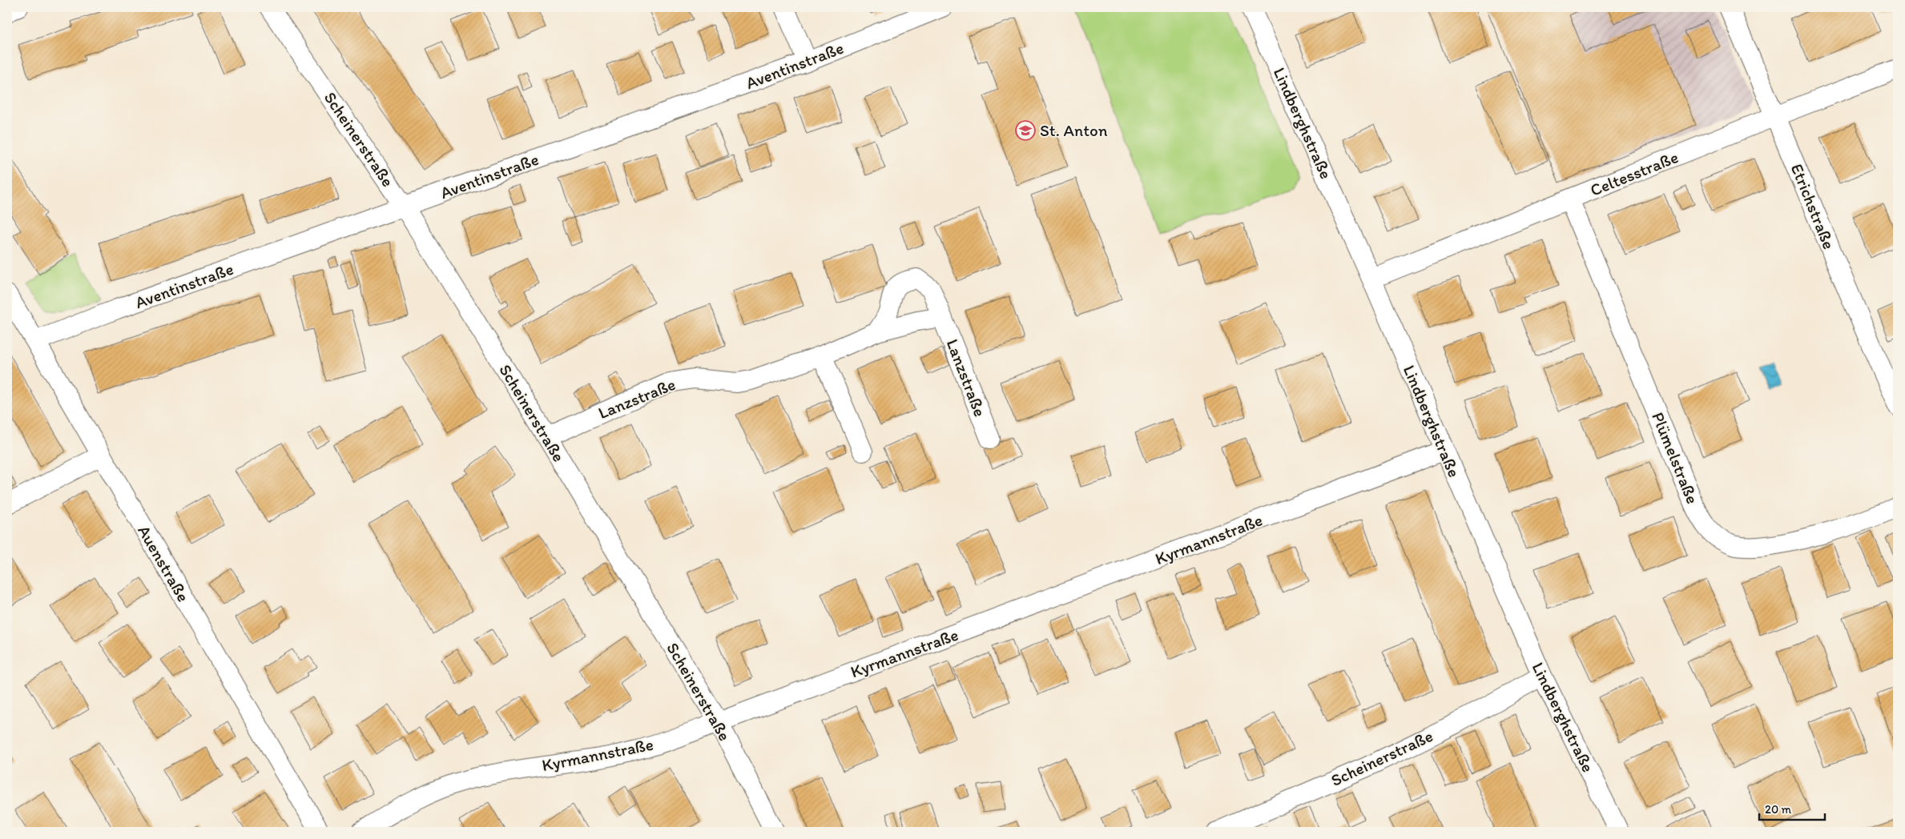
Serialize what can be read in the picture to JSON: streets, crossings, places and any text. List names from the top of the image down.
{
  "streets": {
    "street": [
      "Aventinstraße",
      "Lindberghstraße",
      "Scheinerstraße",
      "Celtesstraße",
      "Etrichstraße",
      "Lanzstraße",
      "Plümelstraße",
      "Kyrmannstraße",
      "Auenstraße"
    ]
  },
  "crossings": [
    ["Aventinstraße", "Scheinerstraße"],
    ["Aventinstraße", "Auenstraße"],
    ["Lindberghstraße", "Scheinerstraße"],
    ["Lindberghstraße", "Celtesstraße"],
    ["Lindberghstraße", "Kyrmannstraße"],
    ["Scheinerstraße", "Lanzstraße"],
    ["Scheinerstraße", "Kyrmannstraße"],
    ["Celtesstraße", "Etrichstraße"],
    ["Celtesstraße", "Plümelstraße"]
  ],
  "places": {
    "school or university": ["St. Anton"]
  },
  "scale_bar": "20 m"
}
